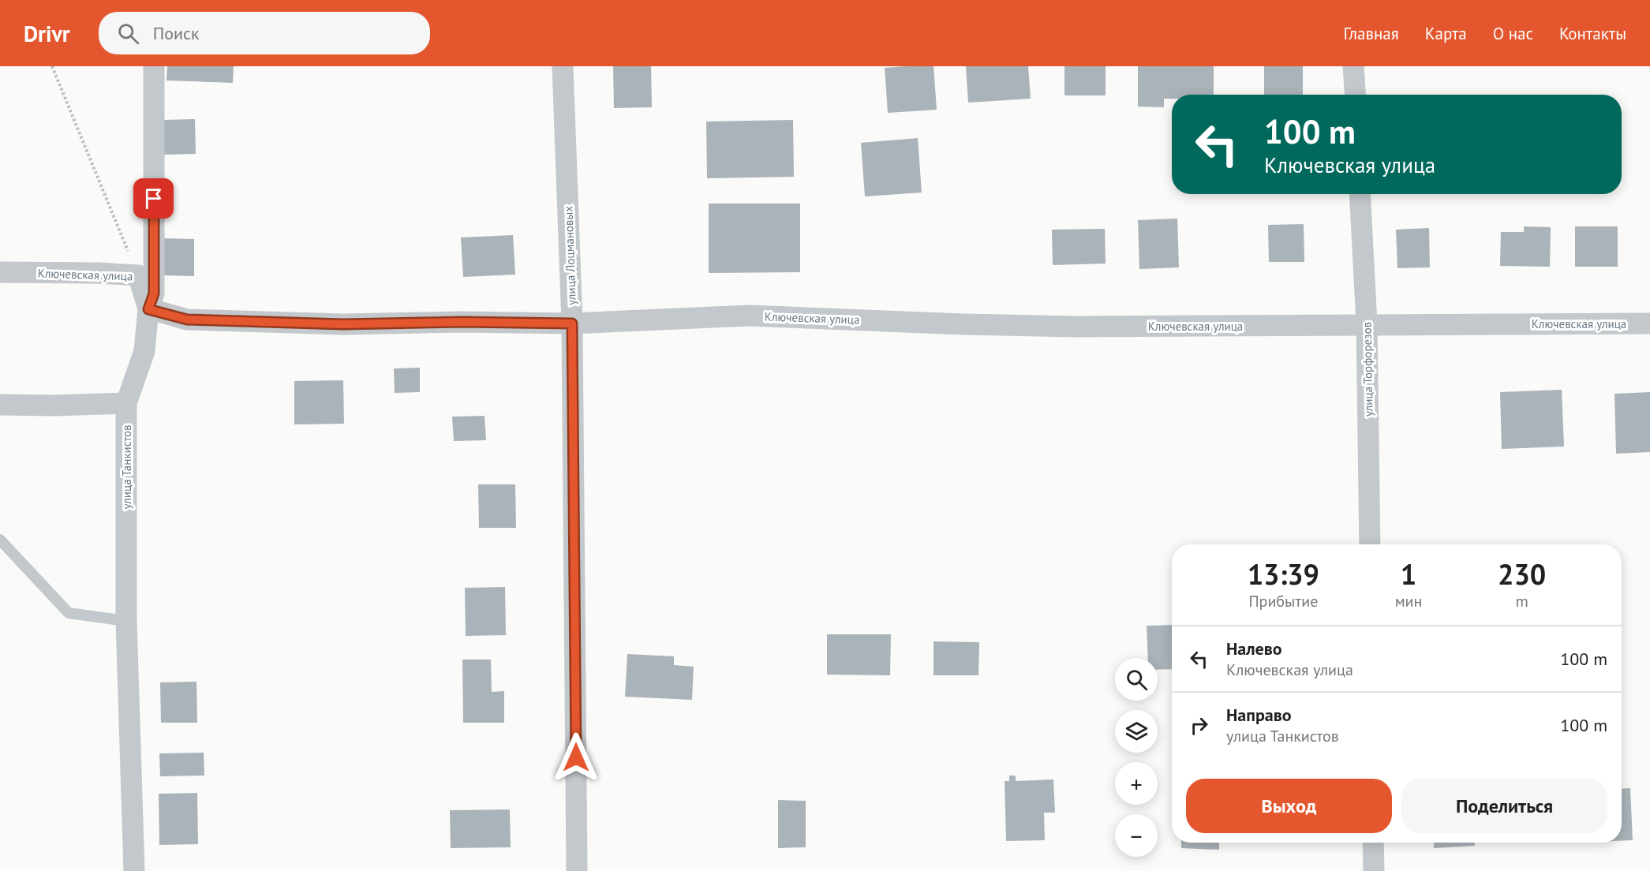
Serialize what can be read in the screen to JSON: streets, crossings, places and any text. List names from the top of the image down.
{
  "streets": {
    "street": [
      "улица Лоцмановых",
      "Ключевская улица",
      "улица Торфорезов",
      "улица Танкистов"
    ]
  },
  "crossings": [
    ["улица Лоцмановых", "Ключевская улица"],
    ["Ключевская улица", "улица Торфорезов"],
    ["Ключевская улица", "улица Танкистов"]
  ],
  "page": {
    "header": "Drivr",
    "search": "Поиск",
    "nav": [
      "Главная",
      "Карта",
      "О нас",
      "Контакты"
    ],
    "turn": ["100 m", "Ключевская улица"],
    "eta": [
      "13:39",
      "Прибытие",
      "1",
      "мин",
      "230",
      "m"
    ],
    "list": [
      {
        "name": "Налево",
        "note": "Ключевская улица",
        "value": "100 m"
      },
      {
        "name": "Направо",
        "note": "улица Танкистов",
        "value": "100 m"
      }
    ],
    "map_buttons": ["+", "−"],
    "buttons": ["Выход", "Поделиться"]
  }
}
